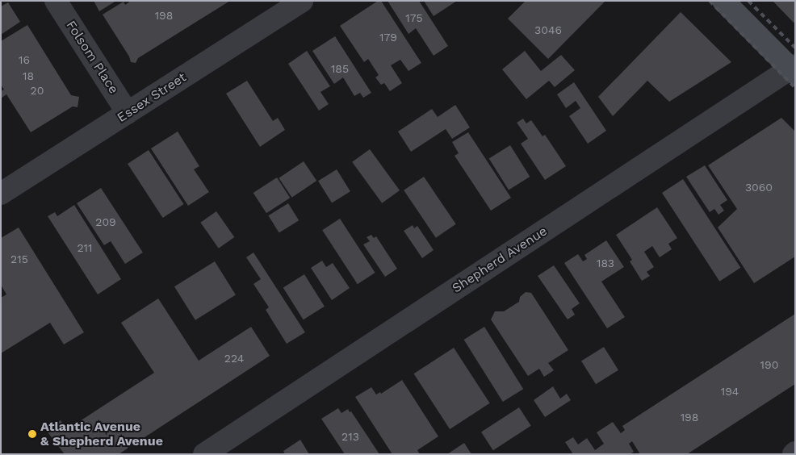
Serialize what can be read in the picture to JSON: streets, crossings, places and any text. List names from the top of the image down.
{
  "streets": {
    "street": ["Folsom Place", "Essex Street", "Shepherd Avenue"]
  },
  "crossings": [
    ["Folsom Place", "Essex Street"]
  ],
  "places": ["Atlantic Avenue & Shepherd Avenue"],
  "house_numbers": [
    "198",
    "175",
    "3046",
    "179",
    "16",
    "185",
    "18",
    "20",
    "3060",
    "209",
    "211",
    "215",
    "183",
    "224",
    "190",
    "194",
    "198",
    "213"
  ]
}
